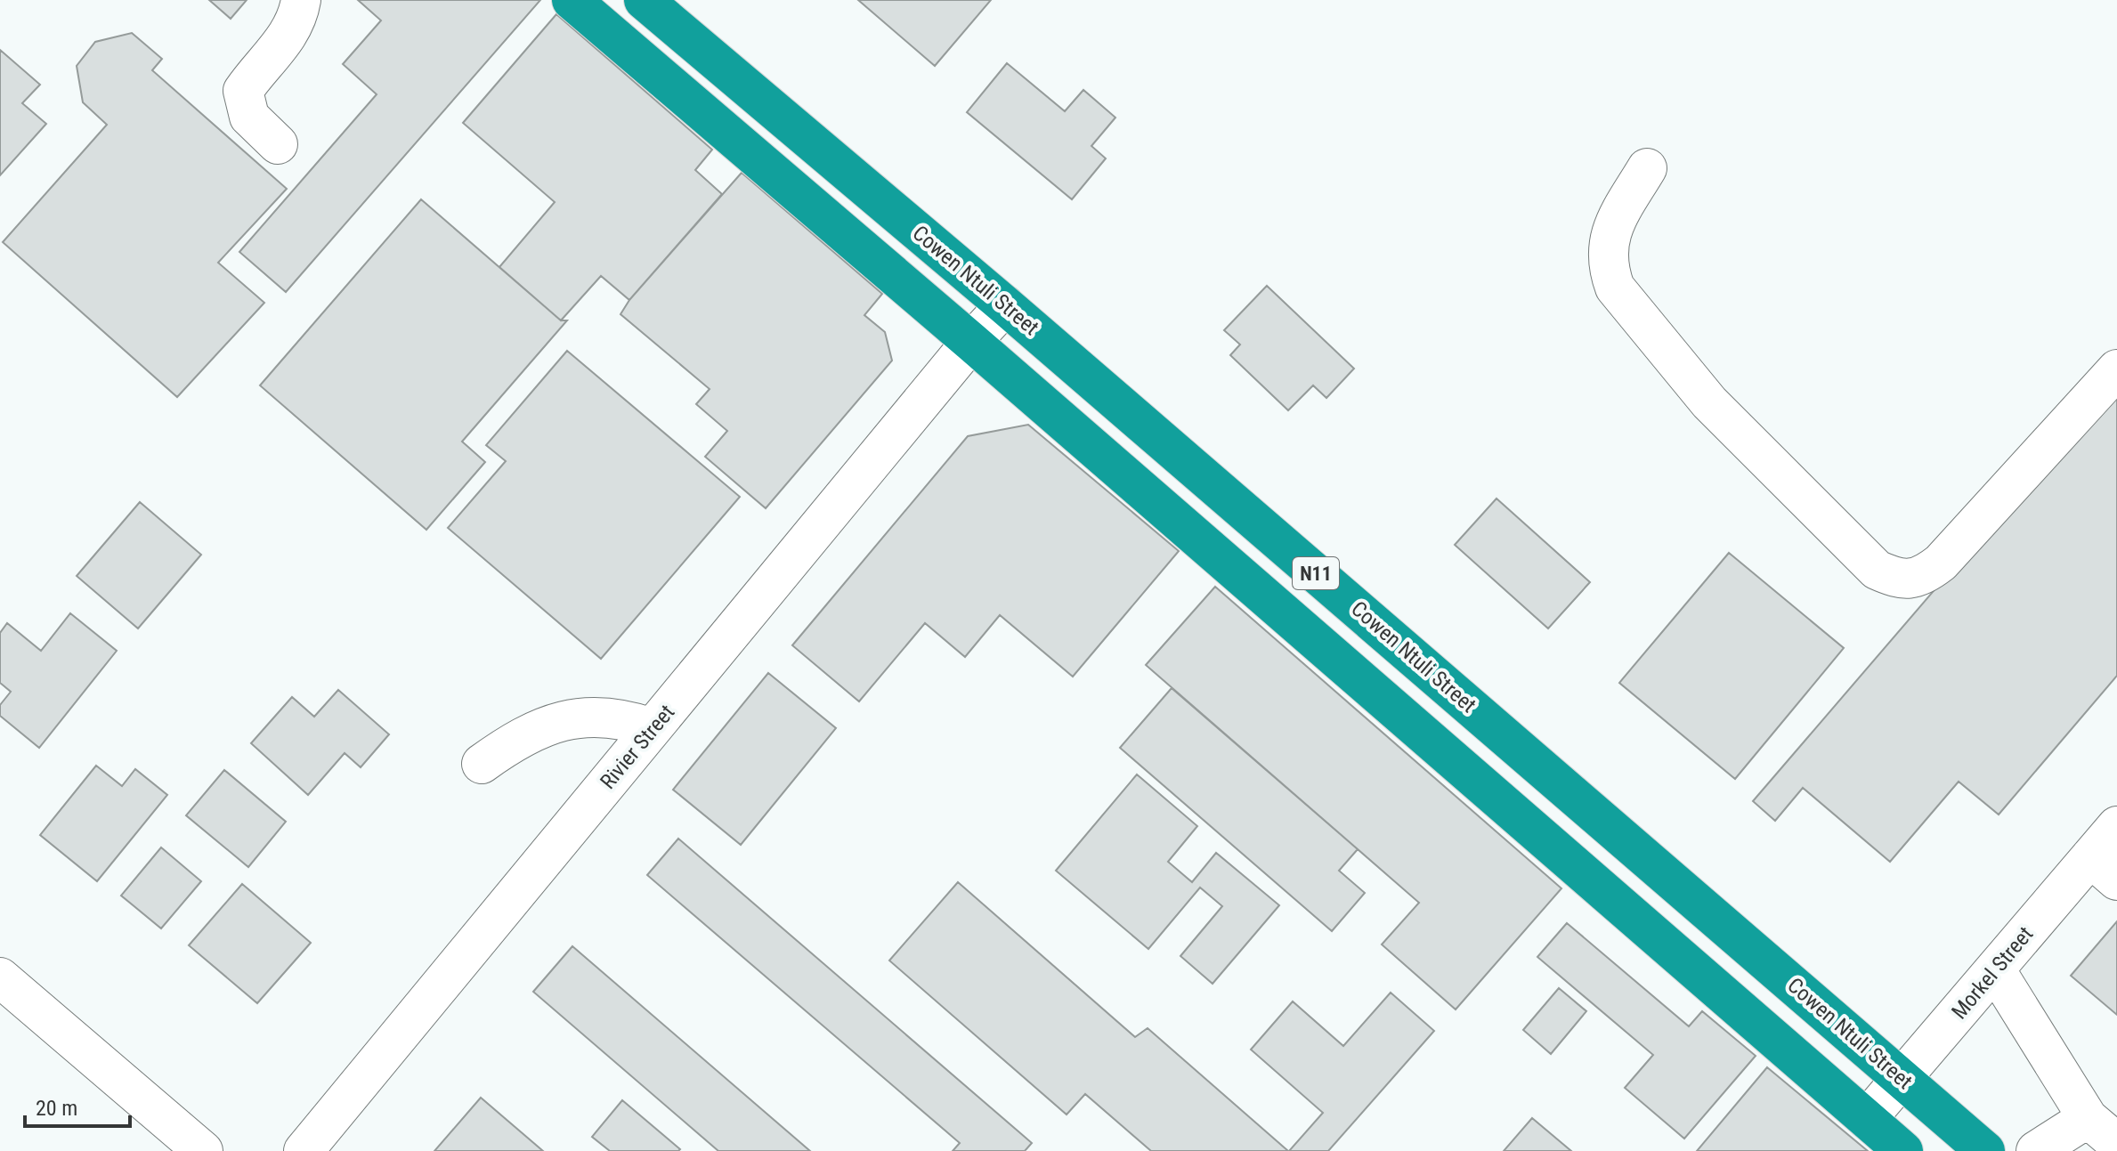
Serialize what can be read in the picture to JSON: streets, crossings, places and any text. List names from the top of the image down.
{
  "streets": {
    "highway": ["Cowen Ntuli Street", "N11"],
    "street": ["Rivier Street", "Morkel Street"]
  },
  "crossings": [
    ["Cowen Ntuli Street", "Rivier Street"],
    ["Cowen Ntuli Street", "Morkel Street"],
    ["N11", "Rivier Street"],
    ["N11", "Morkel Street"]
  ],
  "scale_bar": "20 m"
}
